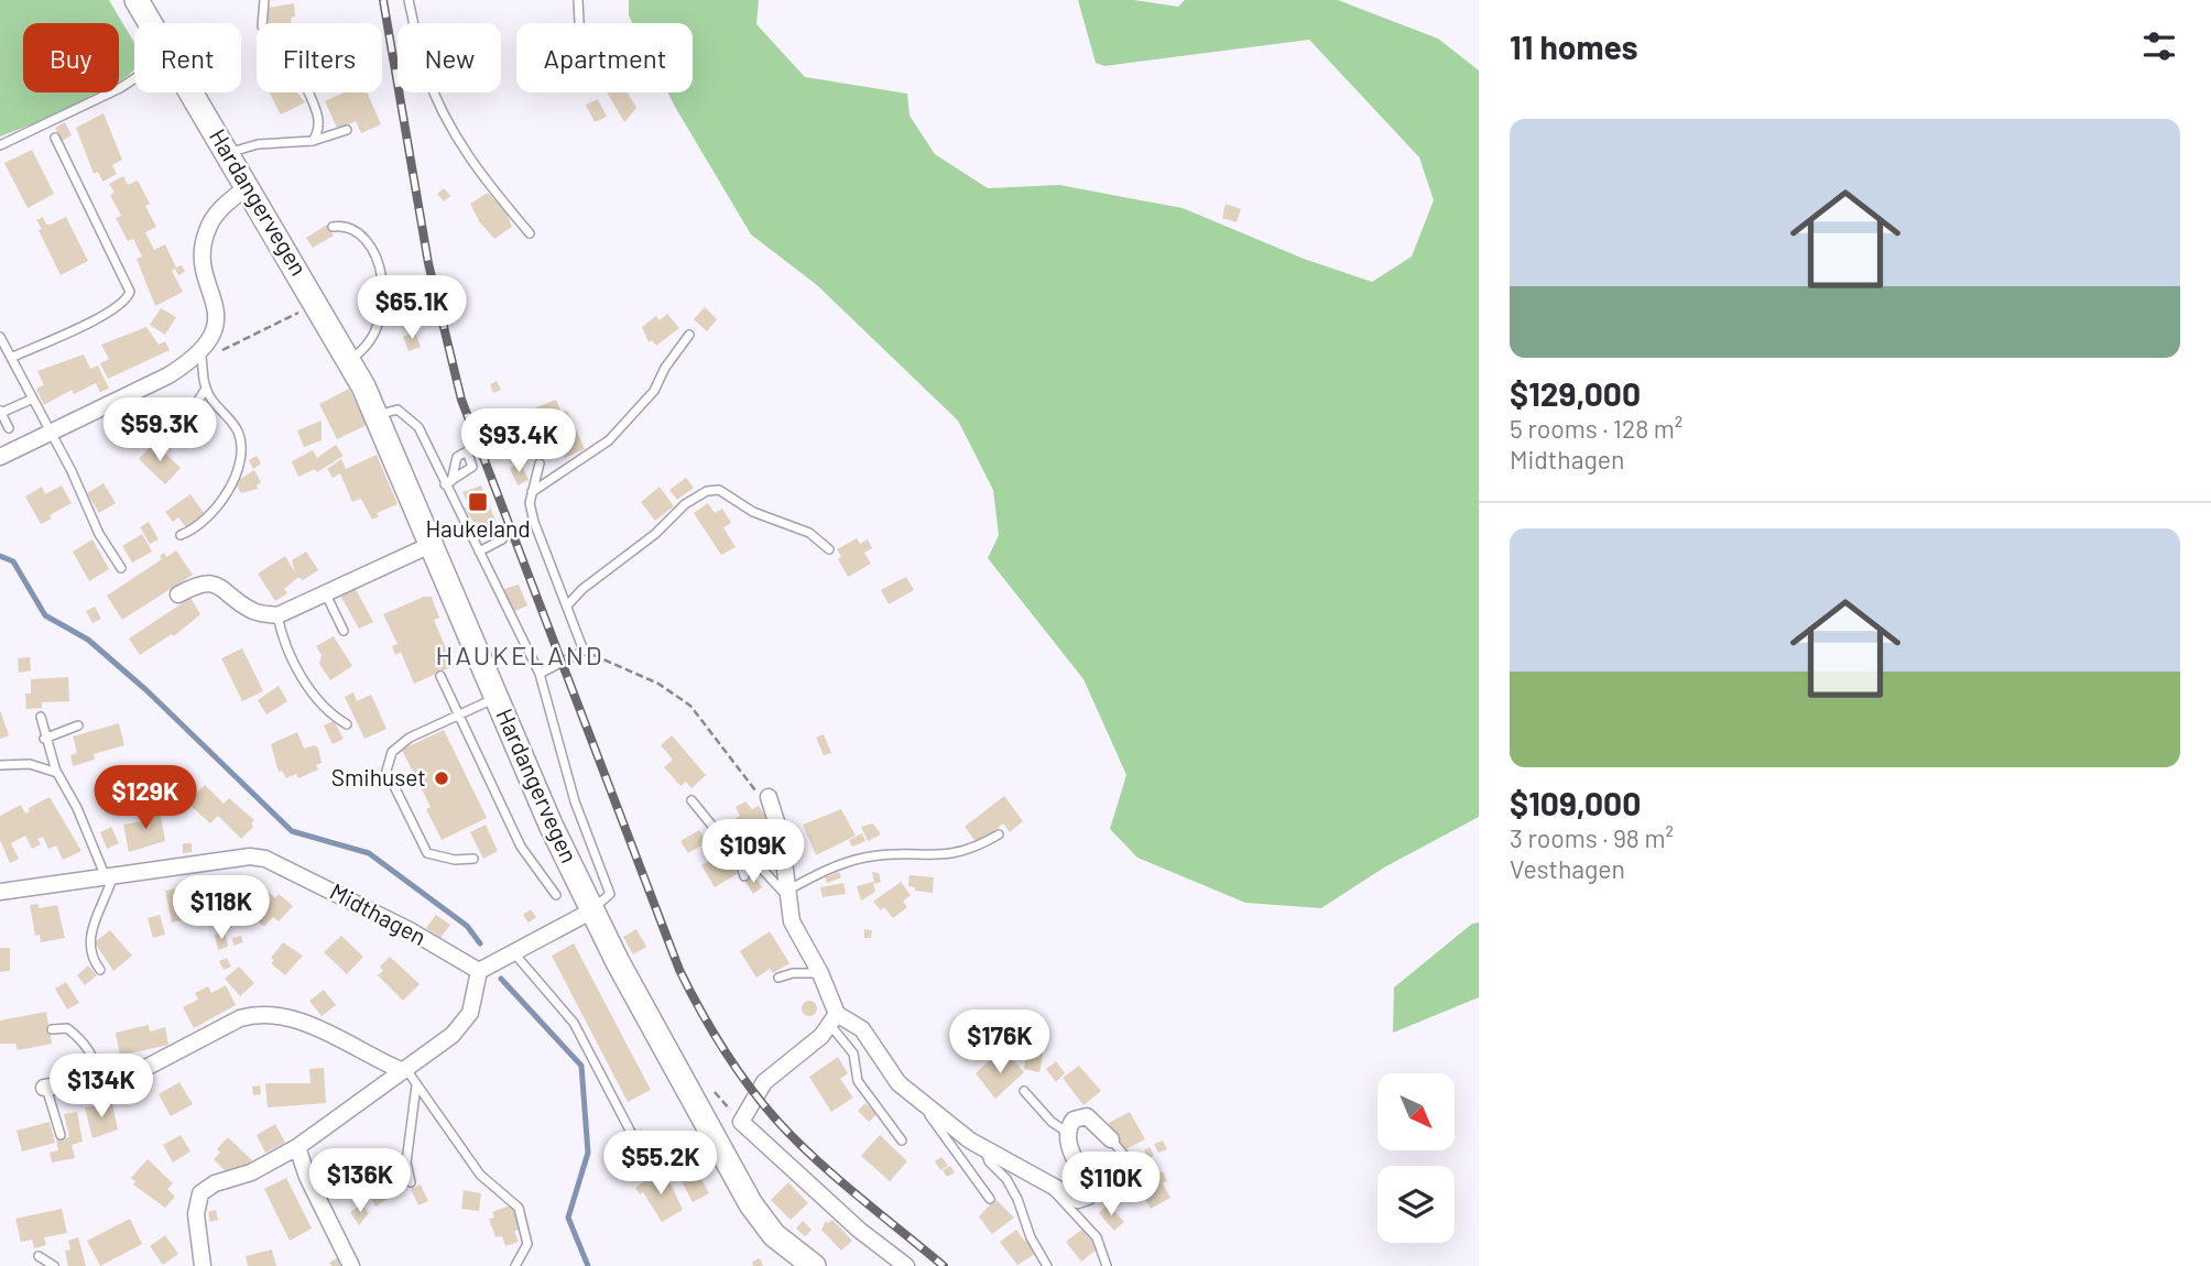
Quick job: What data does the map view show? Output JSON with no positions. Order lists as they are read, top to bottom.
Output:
{
  "streets": {
    "main road": ["Hardangervegen"],
    "street": ["Midthagen"]
  },
  "districts": ["HAUKELAND"],
  "places": {
    "transit": ["Haukeland"],
    "other": ["Smihuset"]
  },
  "north": "bottom right",
  "page": {
    "heading": "11 homes",
    "chip": [
      "Buy",
      "Rent",
      "Filters",
      "New",
      "Apartment"
    ],
    "list": [
      {
        "name": "$129,000",
        "note": "5 rooms · 128 m² · Midthagen"
      },
      {
        "name": "$109,000",
        "note": "3 rooms · 98 m² · Vesthagen"
      }
    ],
    "price": [
      "$65.1K",
      "$59.3K",
      "$93.4K",
      "$129K",
      "$109K",
      "$118K",
      "$176K",
      "$134K",
      "$55.2K",
      "$136K",
      "$110K"
    ]
  }
}
